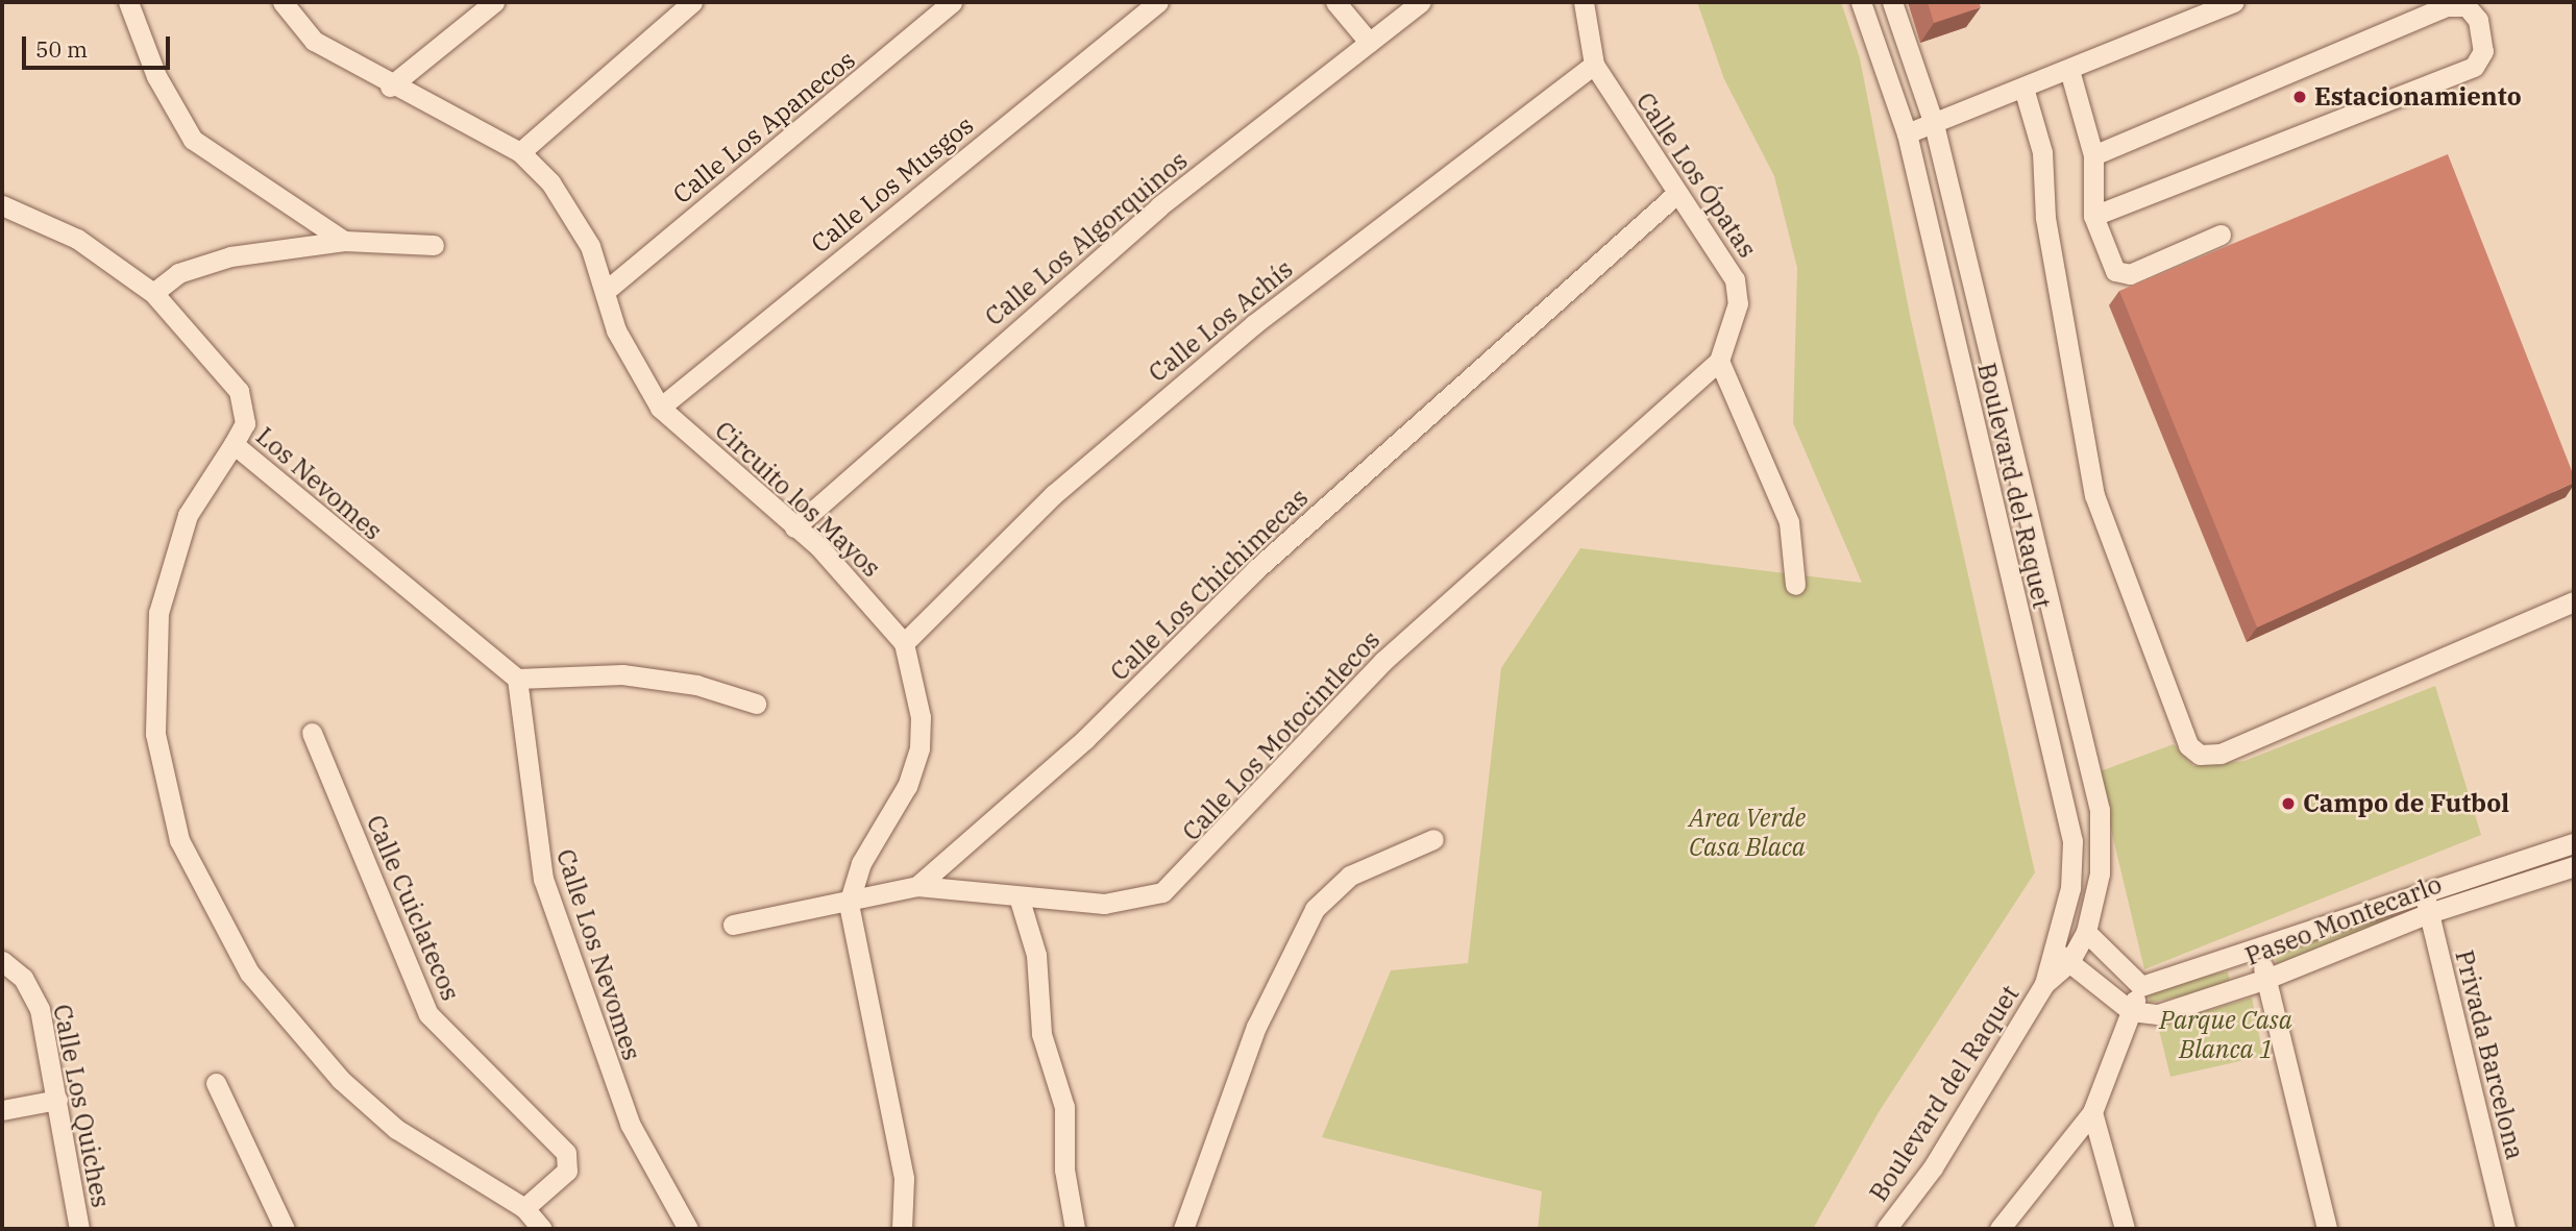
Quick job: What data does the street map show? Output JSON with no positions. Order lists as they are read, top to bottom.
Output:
{
  "streets": {
    "street": [
      "Calle Los Apanecos",
      "Calle Los Ópatas",
      "Calle Los Musgos",
      "Calle Los Algorquinos",
      "Calle Los Achís",
      "Los Nevomes",
      "Boulevard del Raquet",
      "Circuito los Mayos",
      "Calle Los Chichimecas",
      "Calle Los Motocintlecos",
      "Calle Cuiclatecos",
      "Paseo Montecarlo",
      "Calle Los Nevomes",
      "Privada Barcelona",
      "Calle Los Quiches"
    ]
  },
  "crossings": [
    ["Calle Los Apanecos", "Circuito los Mayos"],
    ["Calle Los Ópatas", "Calle Los Achís"],
    ["Calle Los Ópatas", "Calle Los Chichimecas"],
    ["Calle Los Ópatas", "Calle Los Motocintlecos"],
    ["Calle Los Musgos", "Circuito los Mayos"],
    ["Calle Los Algorquinos", "Circuito los Mayos"],
    ["Calle Los Achís", "Circuito los Mayos"],
    ["Los Nevomes", "Calle Los Nevomes"],
    ["Circuito los Mayos", "Calle Los Chichimecas"],
    ["Calle Los Chichimecas", "Calle Los Motocintlecos"],
    ["Paseo Montecarlo", "Privada Barcelona"]
  ],
  "parks": ["Area Verde Casa Blaca", "Parque Casa Blanca 1"],
  "places": ["Estacionamiento", "Campo de Futbol"],
  "scale_bar": "50 m"
}
